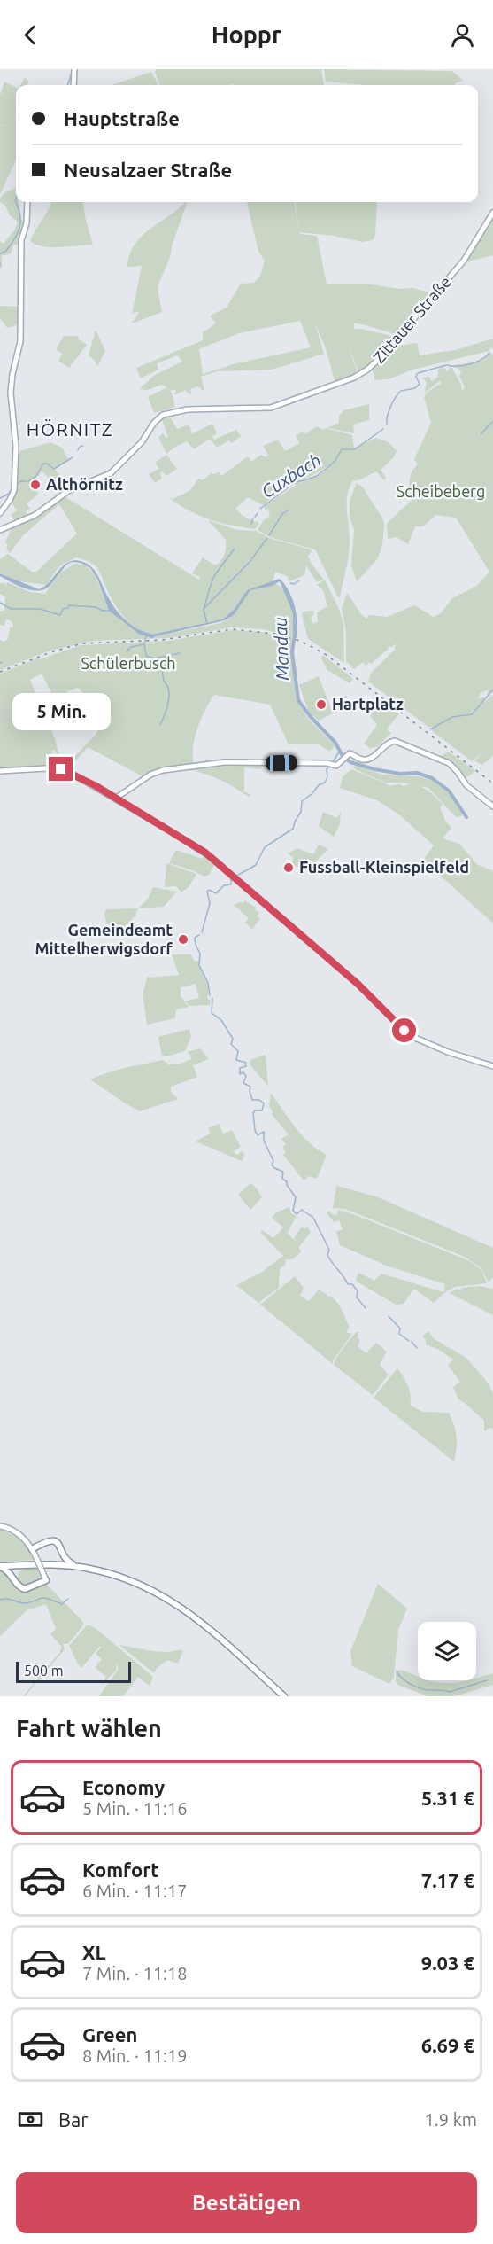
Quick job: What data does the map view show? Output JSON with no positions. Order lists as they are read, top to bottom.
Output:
{
  "streets": {
    "main road": ["Zittauer Straße"]
  },
  "districts": ["HÖRNITZ"],
  "water": ["Cuxbach", "Mandau"],
  "parks": ["Scheibeberg", "Schülerbusch"],
  "places": [
    "Althörnitz",
    "Hartplatz",
    "Fussball-Kleinspielfeld",
    "Gemeindeamt Mittelherwigsdorf"
  ],
  "scale_bar": "500 m",
  "page": {
    "header": "Hoppr",
    "banner": ["Hauptstraße", "Neusalzaer Straße"],
    "bubble": "5 Min.",
    "scale": "500 m",
    "heading": "Fahrt wählen",
    "list": [
      {
        "name": "Economy",
        "note": "5 Min. · 11:16",
        "value": "5.31 €"
      },
      {
        "name": "Komfort",
        "note": "6 Min. · 11:17",
        "value": "7.17 €"
      },
      {
        "name": "XL",
        "note": "7 Min. · 11:18",
        "value": "9.03 €"
      },
      {
        "name": "Green",
        "note": "8 Min. · 11:19",
        "value": "6.69 €"
      }
    ],
    "pay": ["Bar", "1.9 km"],
    "buttons": "Bestätigen"
  }
}
